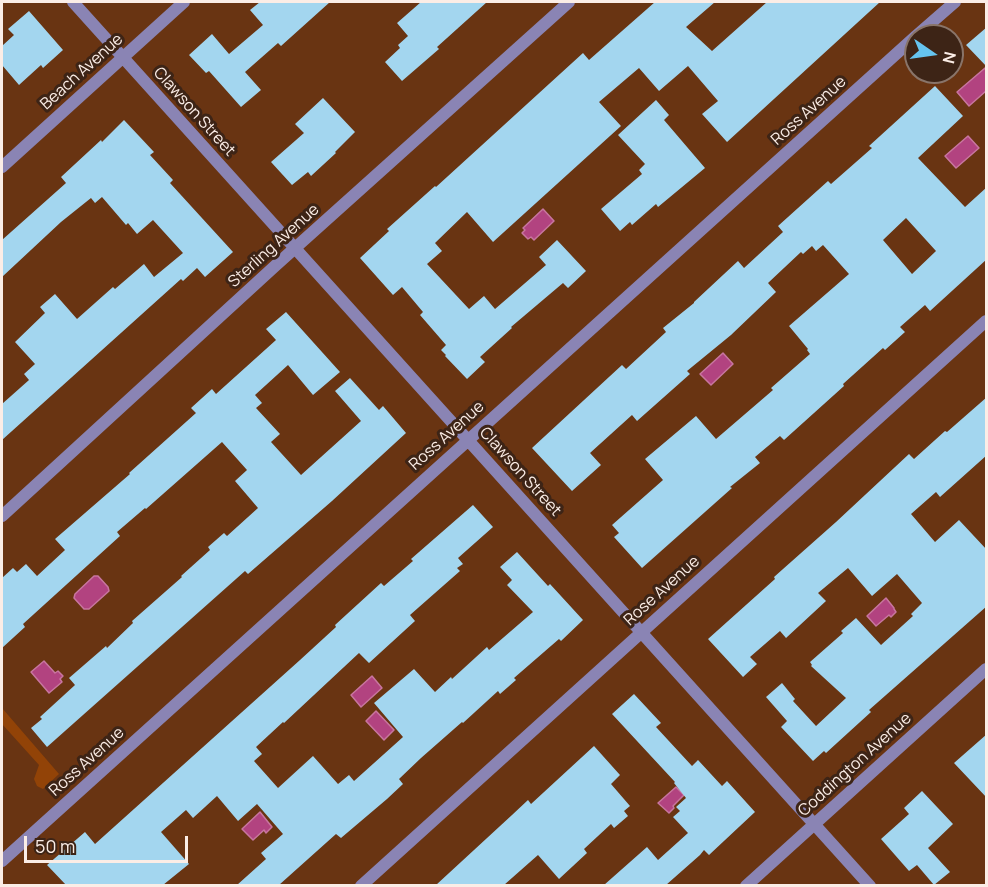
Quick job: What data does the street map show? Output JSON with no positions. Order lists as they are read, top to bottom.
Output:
{
  "streets": {
    "street": [
      "Beach Avenue",
      "Ross Avenue",
      "Clawson Street",
      "Sterling Avenue",
      "Rose Avenue",
      "Coddington Avenue"
    ]
  },
  "crossings": [
    ["Beach Avenue", "Clawson Street"],
    ["Ross Avenue", "Clawson Street"],
    ["Clawson Street", "Sterling Avenue"],
    ["Clawson Street", "Rose Avenue"],
    ["Clawson Street", "Coddington Avenue"]
  ],
  "scale_bar": "50 m",
  "north": "right"
}
